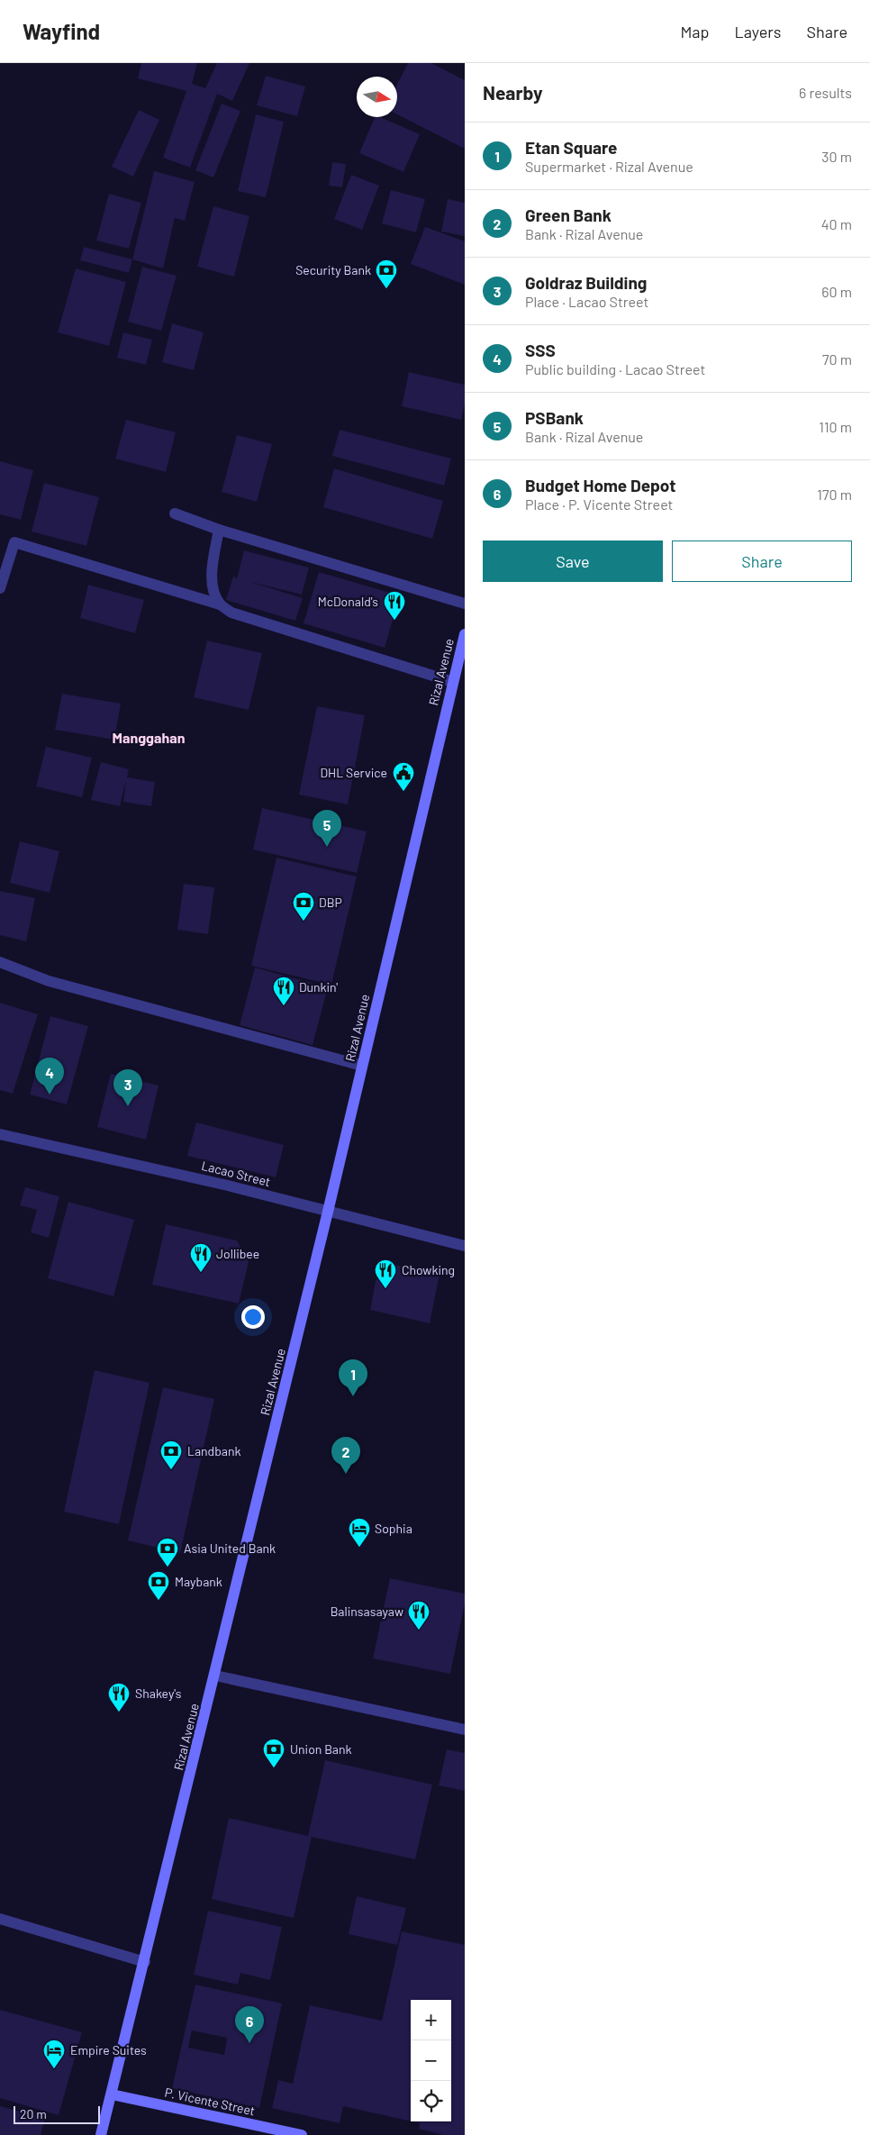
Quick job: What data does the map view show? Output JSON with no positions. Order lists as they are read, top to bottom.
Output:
{
  "streets": {
    "main road": ["Rizal Avenue", "P. Vicente Street"],
    "street": ["Lacao Street"]
  },
  "crossings": [
    ["Rizal Avenue", "Lacao Street"],
    ["Rizal Avenue", "P. Vicente Street"]
  ],
  "districts": ["Manggahan"],
  "places": {
    "bank": [
      "Security Bank",
      "DBP",
      "Landbank",
      "Asia United Bank",
      "Maybank",
      "Union Bank"
    ],
    "restaurant": [
      "McDonald's",
      "Dunkin'",
      "Jollibee",
      "Chowking",
      "Balinsasayaw",
      "Shakey's"
    ],
    "public building": ["DHL Service"],
    "hotel": ["Sophia", "Empire Suites"]
  },
  "scale_bar": "20 m",
  "north": "right",
  "page": {
    "header": "Wayfind",
    "nav": ["Map", "Layers", "Share"],
    "heading": ["Nearby", "6 results"],
    "list": [
      {
        "mark": "1",
        "name": "Etan Square",
        "note": "Supermarket · Rizal Avenue",
        "value": "30 m"
      },
      {
        "mark": "2",
        "name": "Green Bank",
        "note": "Bank · Rizal Avenue",
        "value": "40 m"
      },
      {
        "mark": "3",
        "name": "Goldraz Building",
        "note": "Place · Lacao Street",
        "value": "60 m"
      },
      {
        "mark": "4",
        "name": "SSS",
        "note": "Public building · Lacao Street",
        "value": "70 m"
      },
      {
        "mark": "5",
        "name": "PSBank",
        "note": "Bank · Rizal Avenue",
        "value": "110 m"
      },
      {
        "mark": "6",
        "name": "Budget Home Depot",
        "note": "Place · P. Vicente Street",
        "value": "170 m"
      }
    ],
    "buttons": ["Save", "Share"],
    "pins": [
      "5",
      "4",
      "3",
      "1",
      "2",
      "6"
    ],
    "map_buttons": ["+", "−"],
    "scale": "20 m"
  }
}
